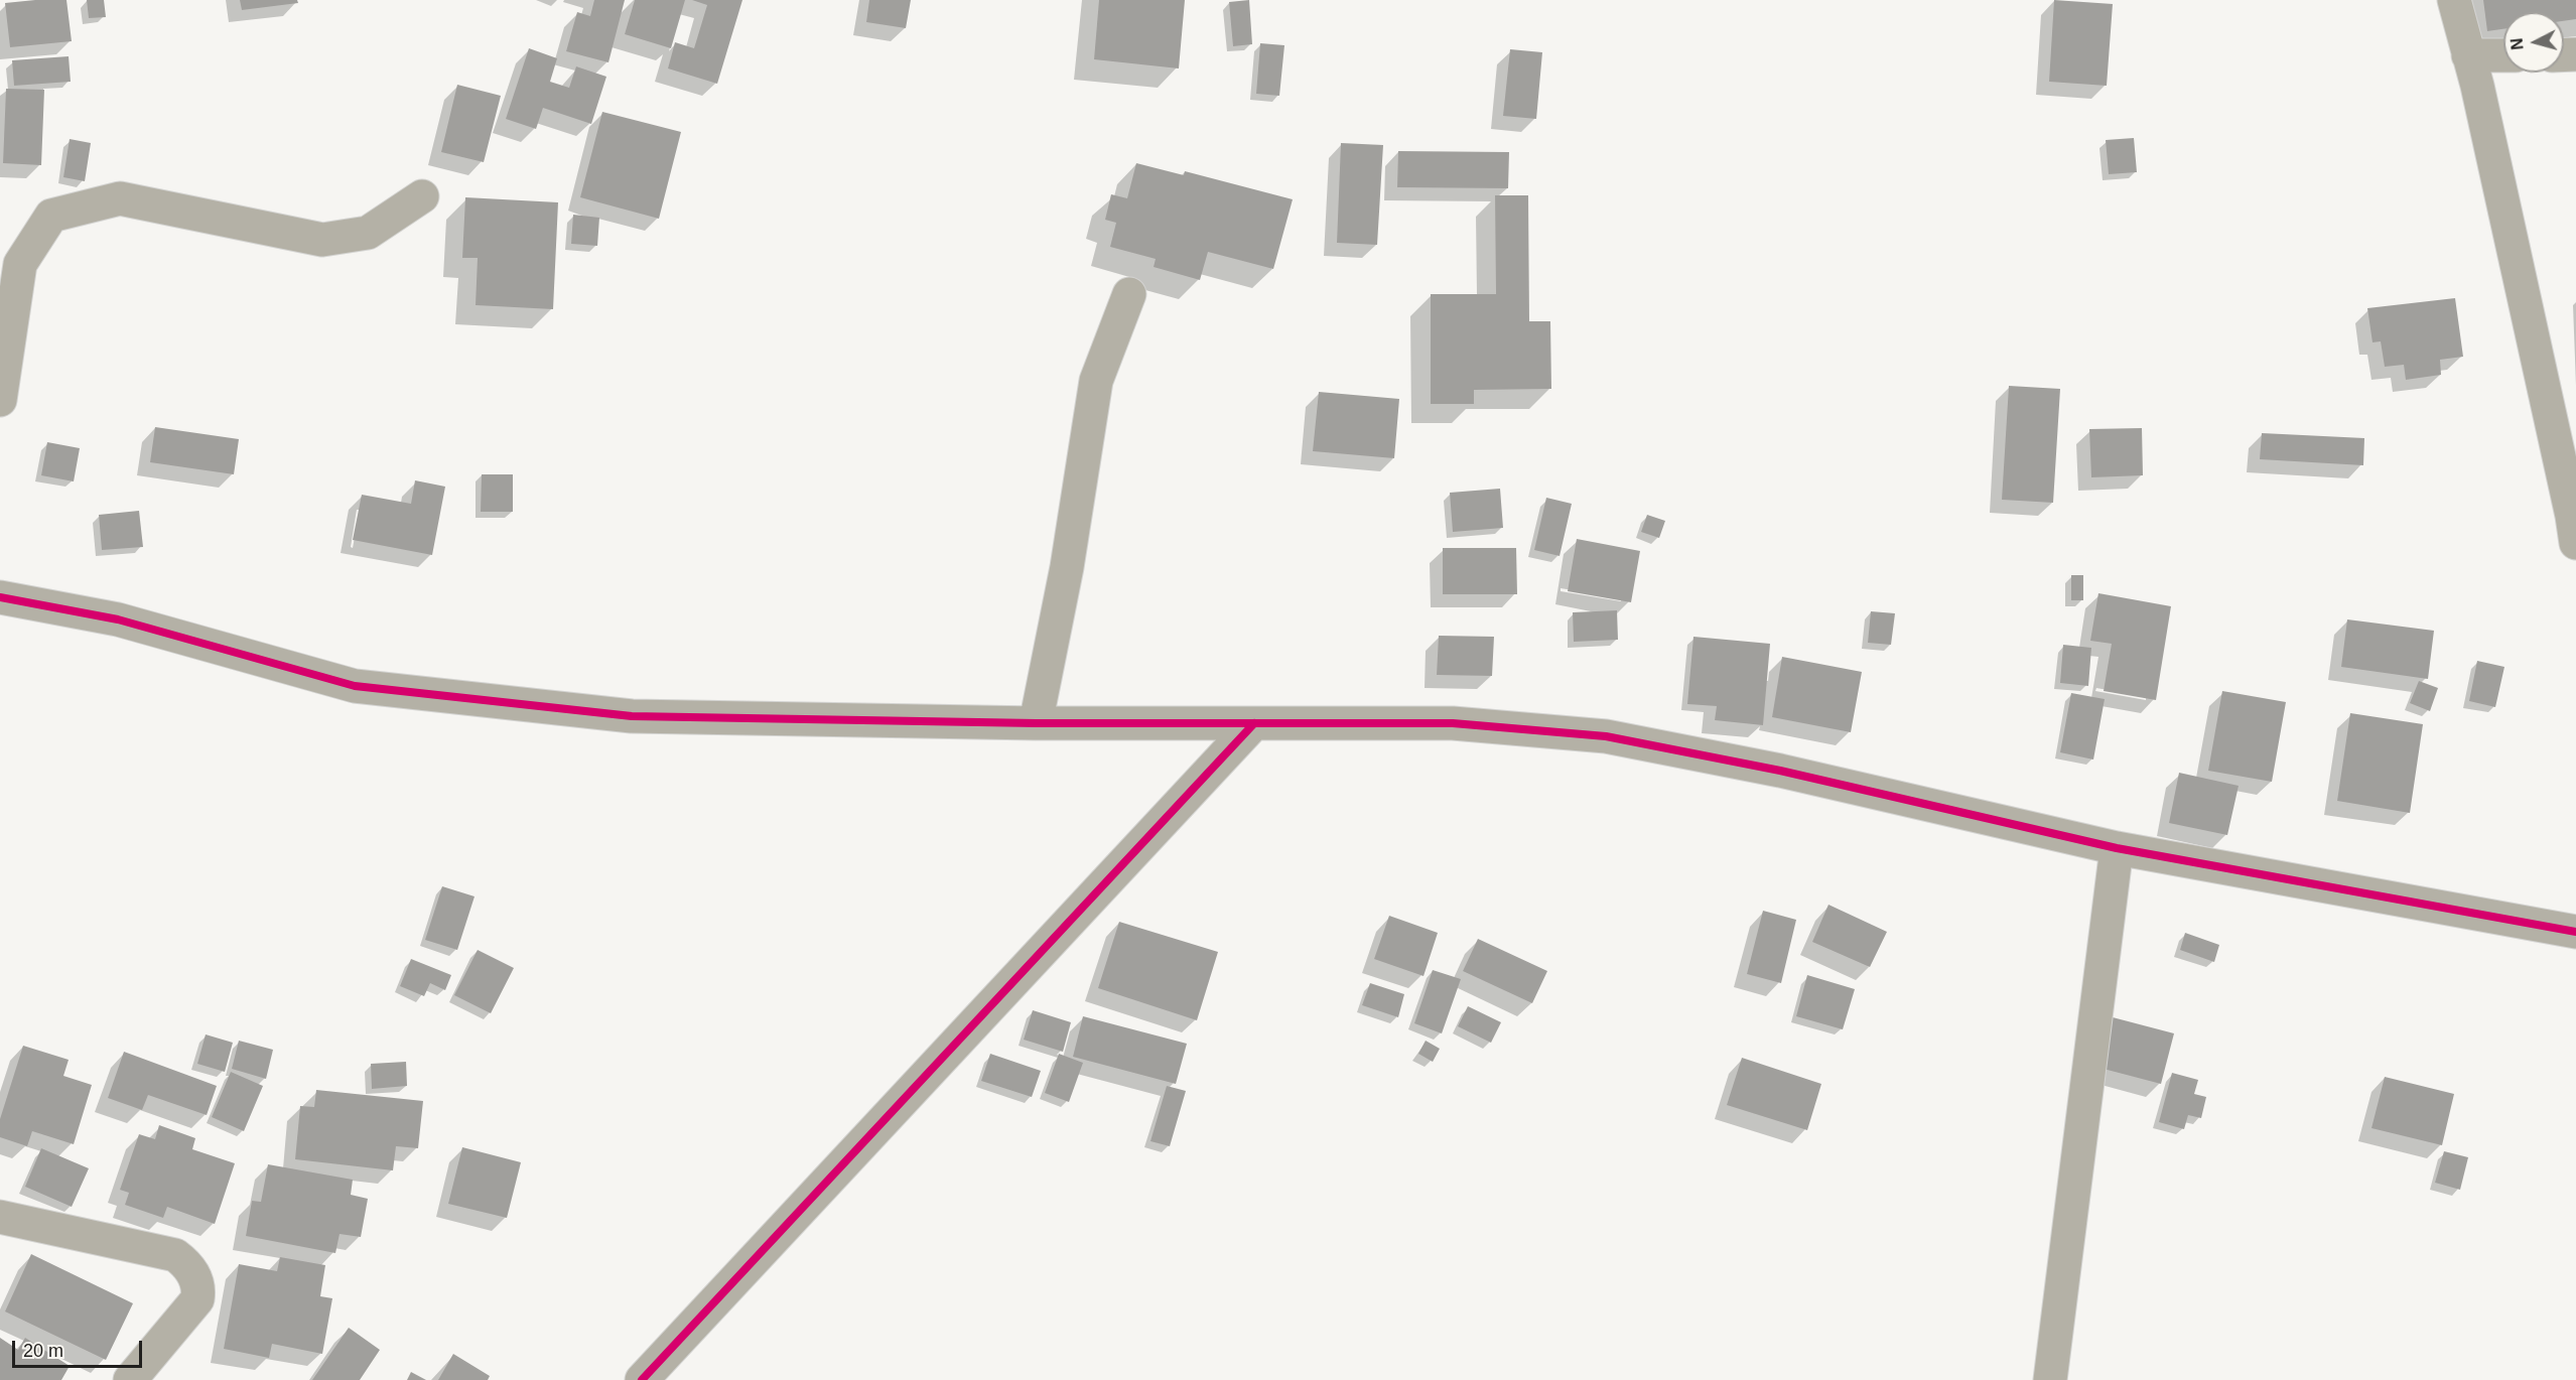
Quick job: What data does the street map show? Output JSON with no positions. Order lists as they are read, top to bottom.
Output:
{
  "scale_bar": "20 m",
  "north": "left"
}
